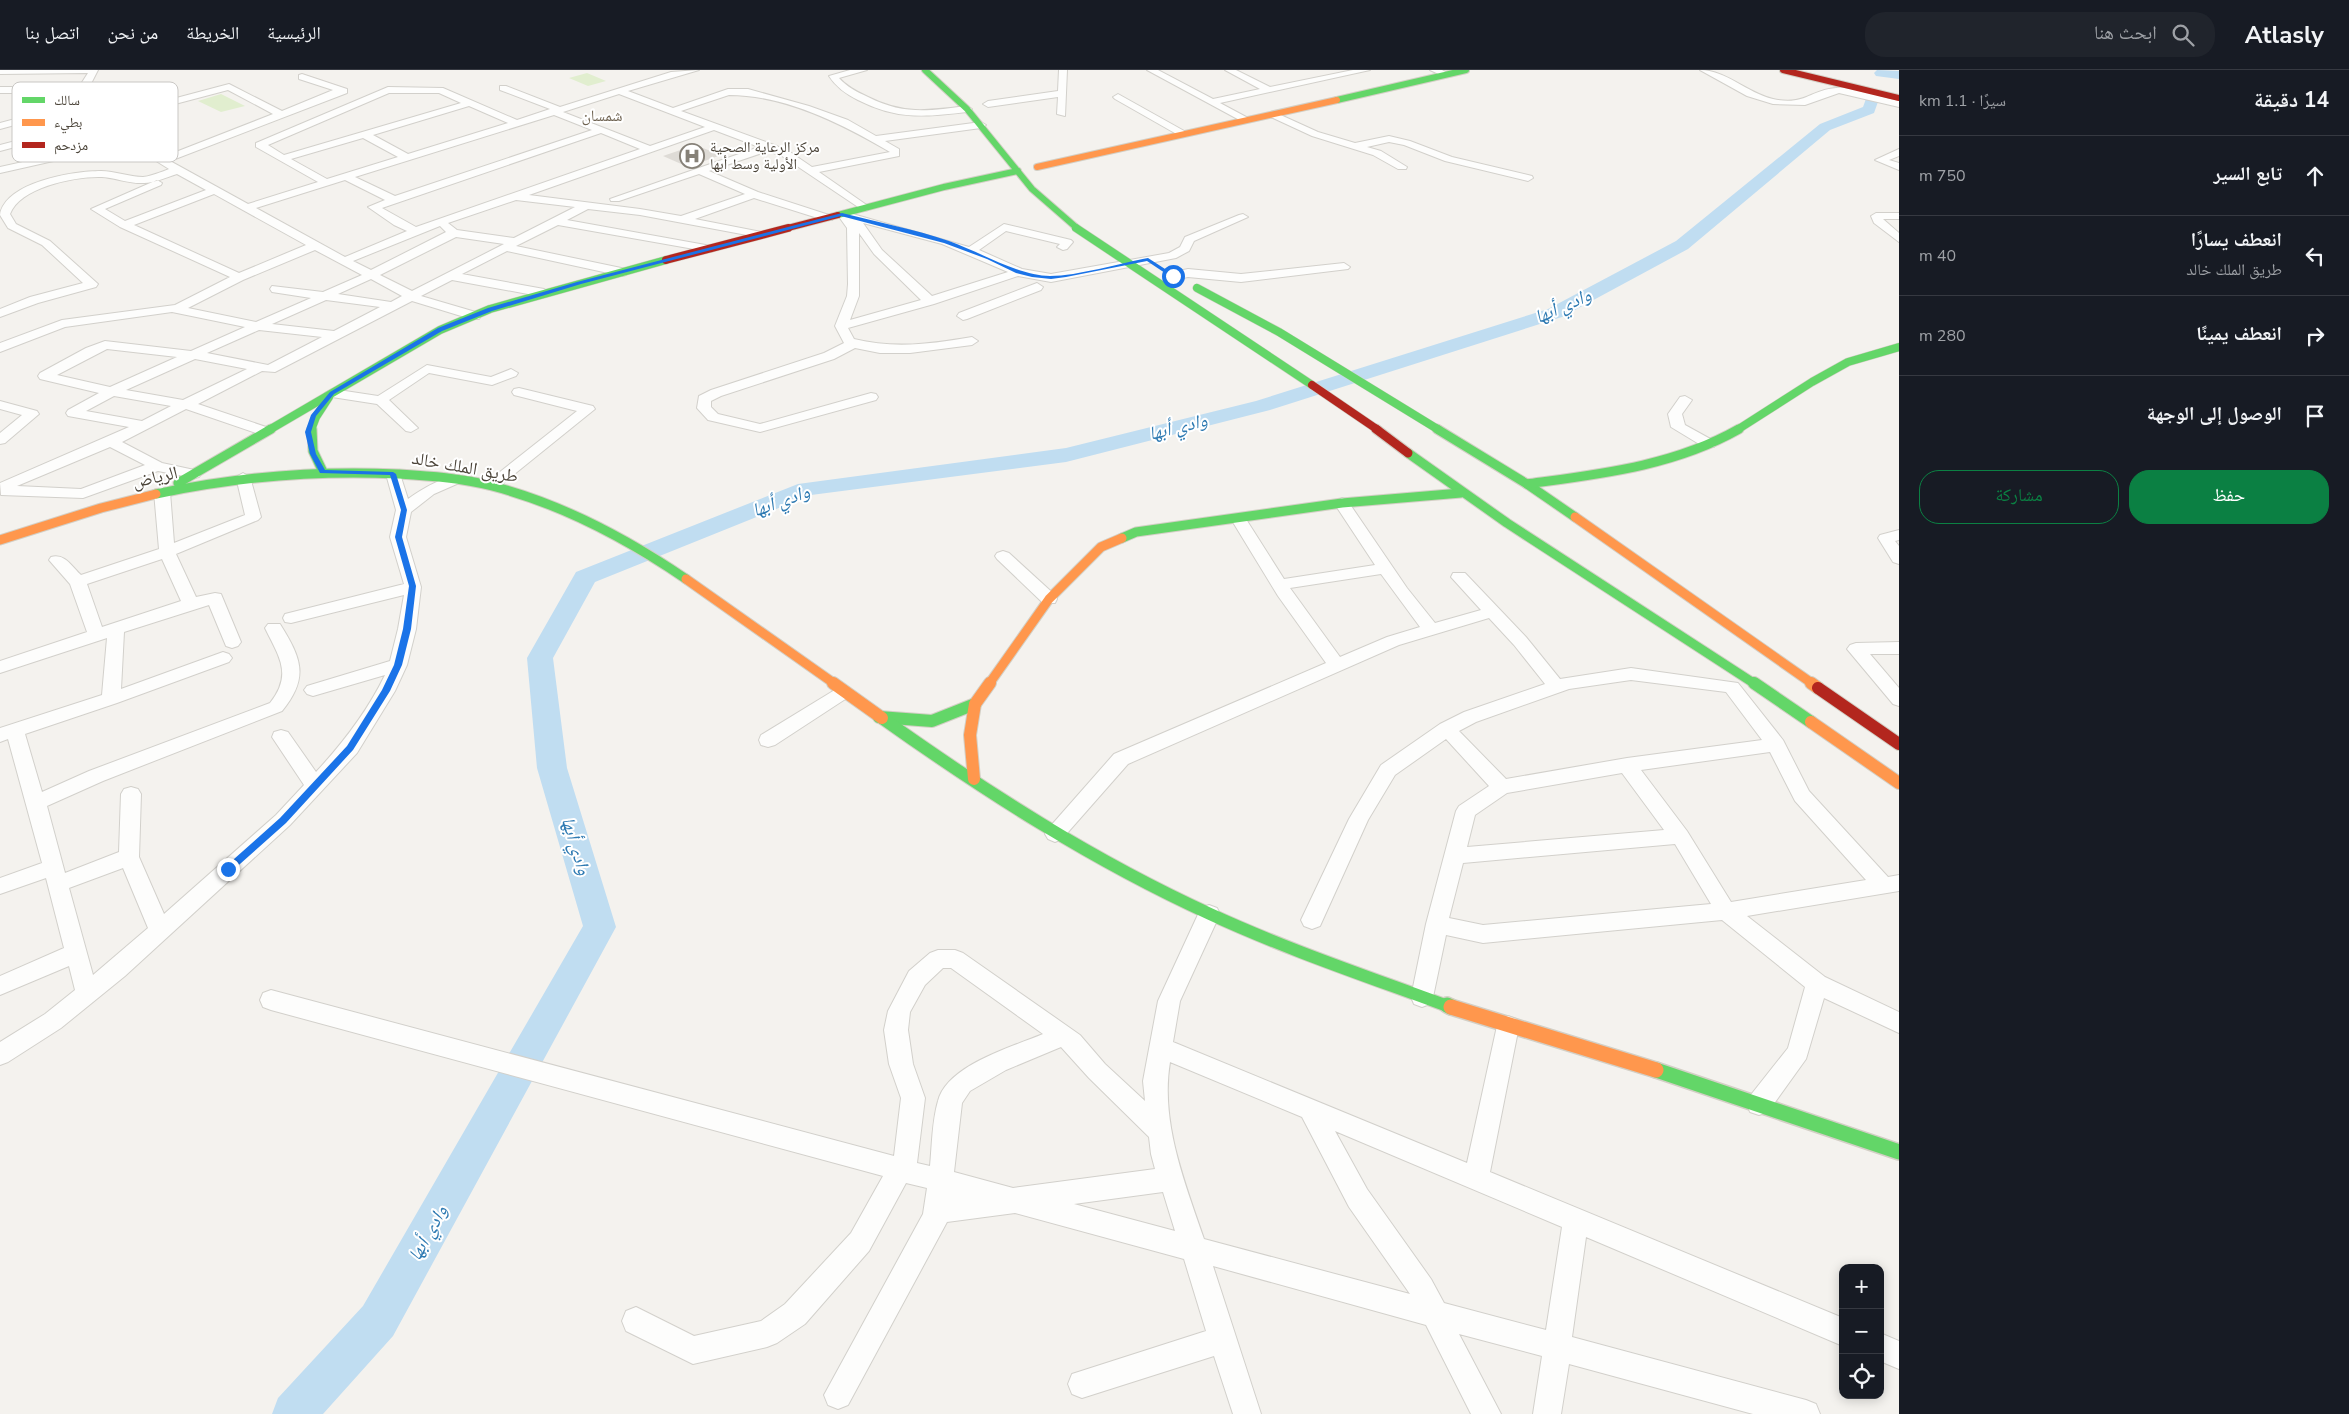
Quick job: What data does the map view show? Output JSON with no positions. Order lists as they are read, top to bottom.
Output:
{
  "streets": {
    "main road": ["طريق الملك خالد", "الرياض"]
  },
  "crossings": [
    ["طريق الملك خالد", "الرياض"]
  ],
  "districts": ["شمسان"],
  "water": ["وادي أبها"],
  "places": {
    "hospital": ["مركز الرعاية الصحية الأولية وسط أبها"]
  },
  "legend": ["سالك", "بطيء", "مزدحم"],
  "page": {
    "header": "Atlasly",
    "search": "ابحث هنا",
    "nav": [
      "الرئيسية",
      "الخريطة",
      "من نحن",
      "اتصل بنا"
    ],
    "heading": ["14 دقيقة", "سيرًا · 1.1 km"],
    "list": [
      ["تابع السير", "750 m"],
      ["انعطف يسارًا", "طريق الملك خالد", "40 m"],
      ["انعطف يمينًا", "280 m"],
      "الوصول إلى الوجهة"
    ],
    "buttons": ["حفظ", "مشاركة"],
    "map_buttons": ["+", "−"]
  }
}
